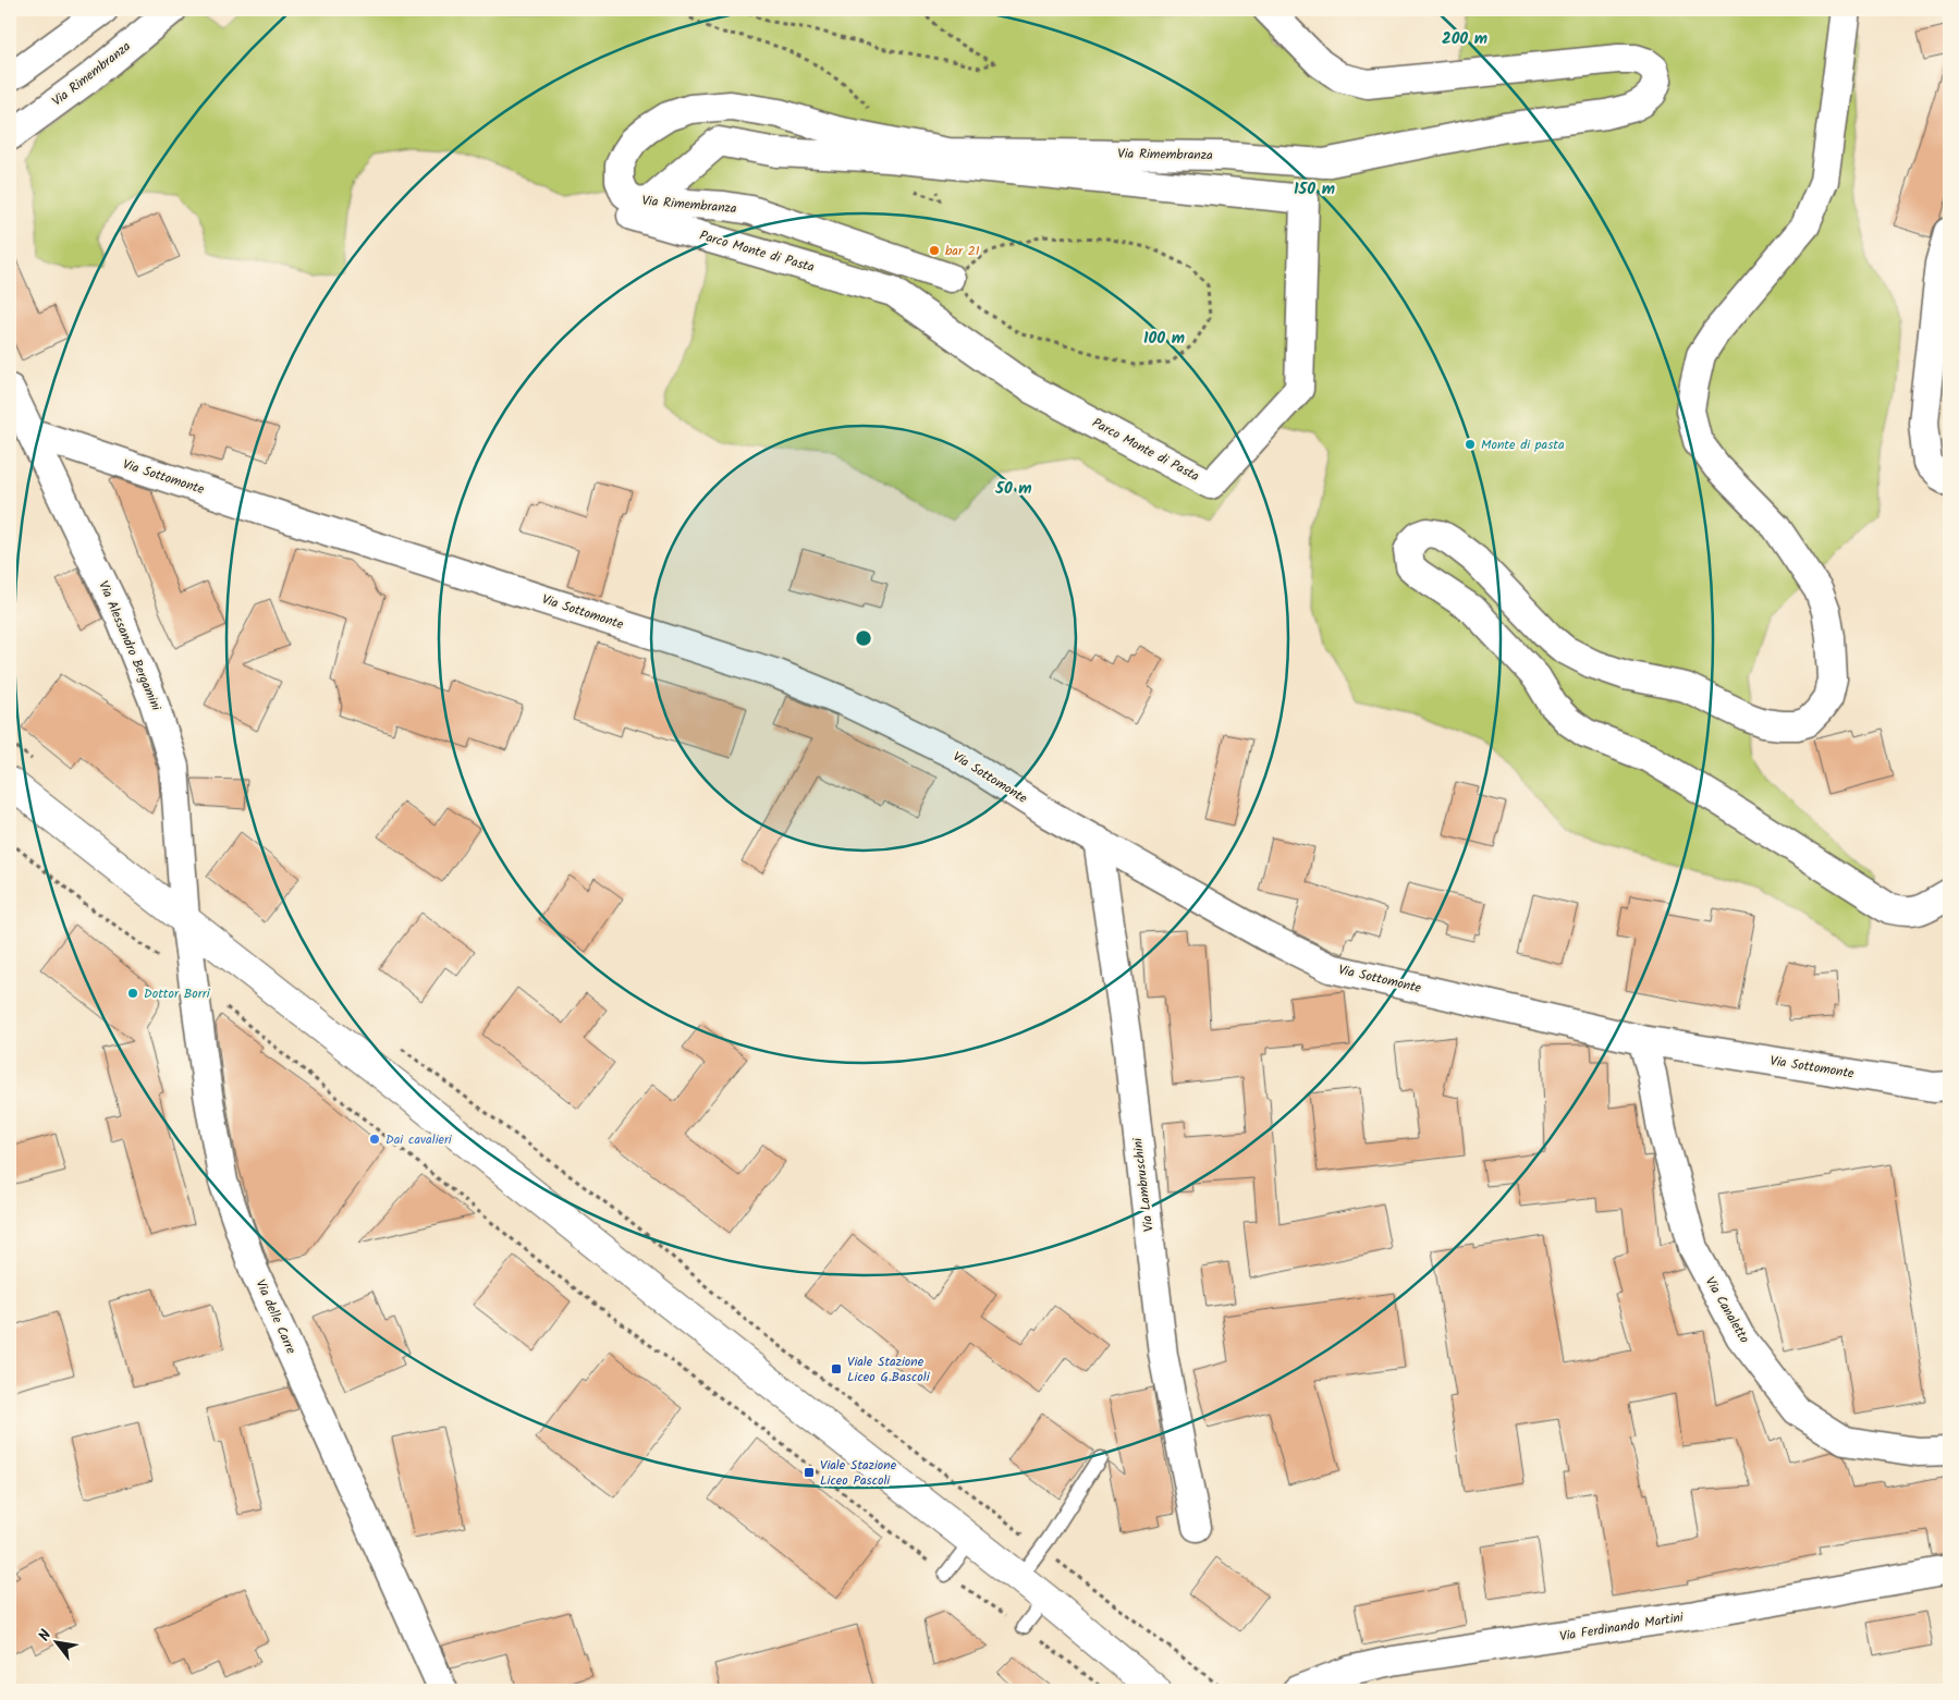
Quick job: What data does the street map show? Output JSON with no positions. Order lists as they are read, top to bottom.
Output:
{
  "streets": {
    "street": [
      "Via Rimembranza",
      "Parco Monte di Pasta",
      "Via Sottomonte",
      "Via Alessandro Bergamini",
      "Via Lambruschini",
      "Via Canaletto",
      "Via delle Carre",
      "Via Ferdinando Martini"
    ]
  },
  "crossings": [
    ["Via Rimembranza", "Parco Monte di Pasta"],
    ["Via Sottomonte", "Via Alessandro Bergamini"],
    ["Via Sottomonte", "Via Lambruschini"],
    ["Via Sottomonte", "Via Canaletto"],
    ["Via Alessandro Bergamini", "Via delle Carre"]
  ],
  "places": {
    "other": [
      "bar 21",
      "Monte di pasta",
      "Dottor Borri",
      "Dai cavalieri"
    ],
    "transit": ["Viale Stazione Liceo G.Bascoli", "Viale Stazione Liceo Pascoli"]
  },
  "north": "top left",
  "rings": [
    "200 m",
    "150 m",
    "100 m",
    "50 m"
  ]
}
